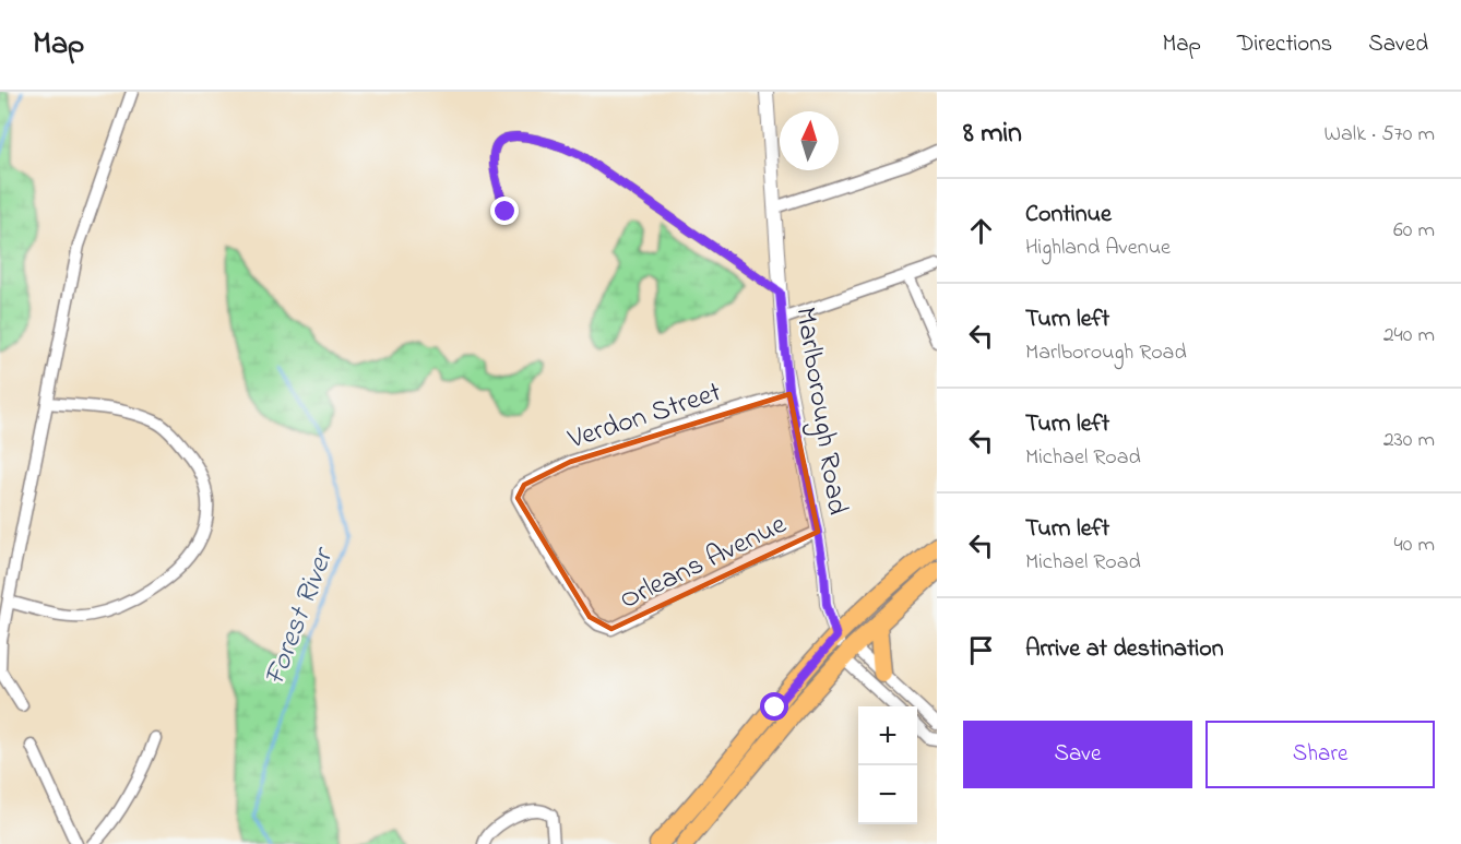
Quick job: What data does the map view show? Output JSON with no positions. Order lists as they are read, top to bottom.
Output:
{
  "streets": {
    "street": ["Marlborough Road", "Verdon Street", "Orleans Avenue"]
  },
  "crossings": [
    ["Marlborough Road", "Verdon Street"],
    ["Marlborough Road", "Orleans Avenue"],
    ["Verdon Street", "Orleans Avenue"]
  ],
  "water": ["Forest River"],
  "north": "top",
  "page": {
    "header": "Map",
    "nav": ["Map", "Directions", "Saved"],
    "heading": ["8 min", "Walk · 570 m"],
    "list": [
      ["Continue", "Highland Avenue", "60 m"],
      ["Turn left", "Marlborough Road", "240 m"],
      ["Turn left", "Michael Road", "230 m"],
      ["Turn left", "Michael Road", "40 m"],
      "Arrive at destination"
    ],
    "buttons": ["Save", "Share"],
    "map_buttons": ["+", "−"]
  }
}
